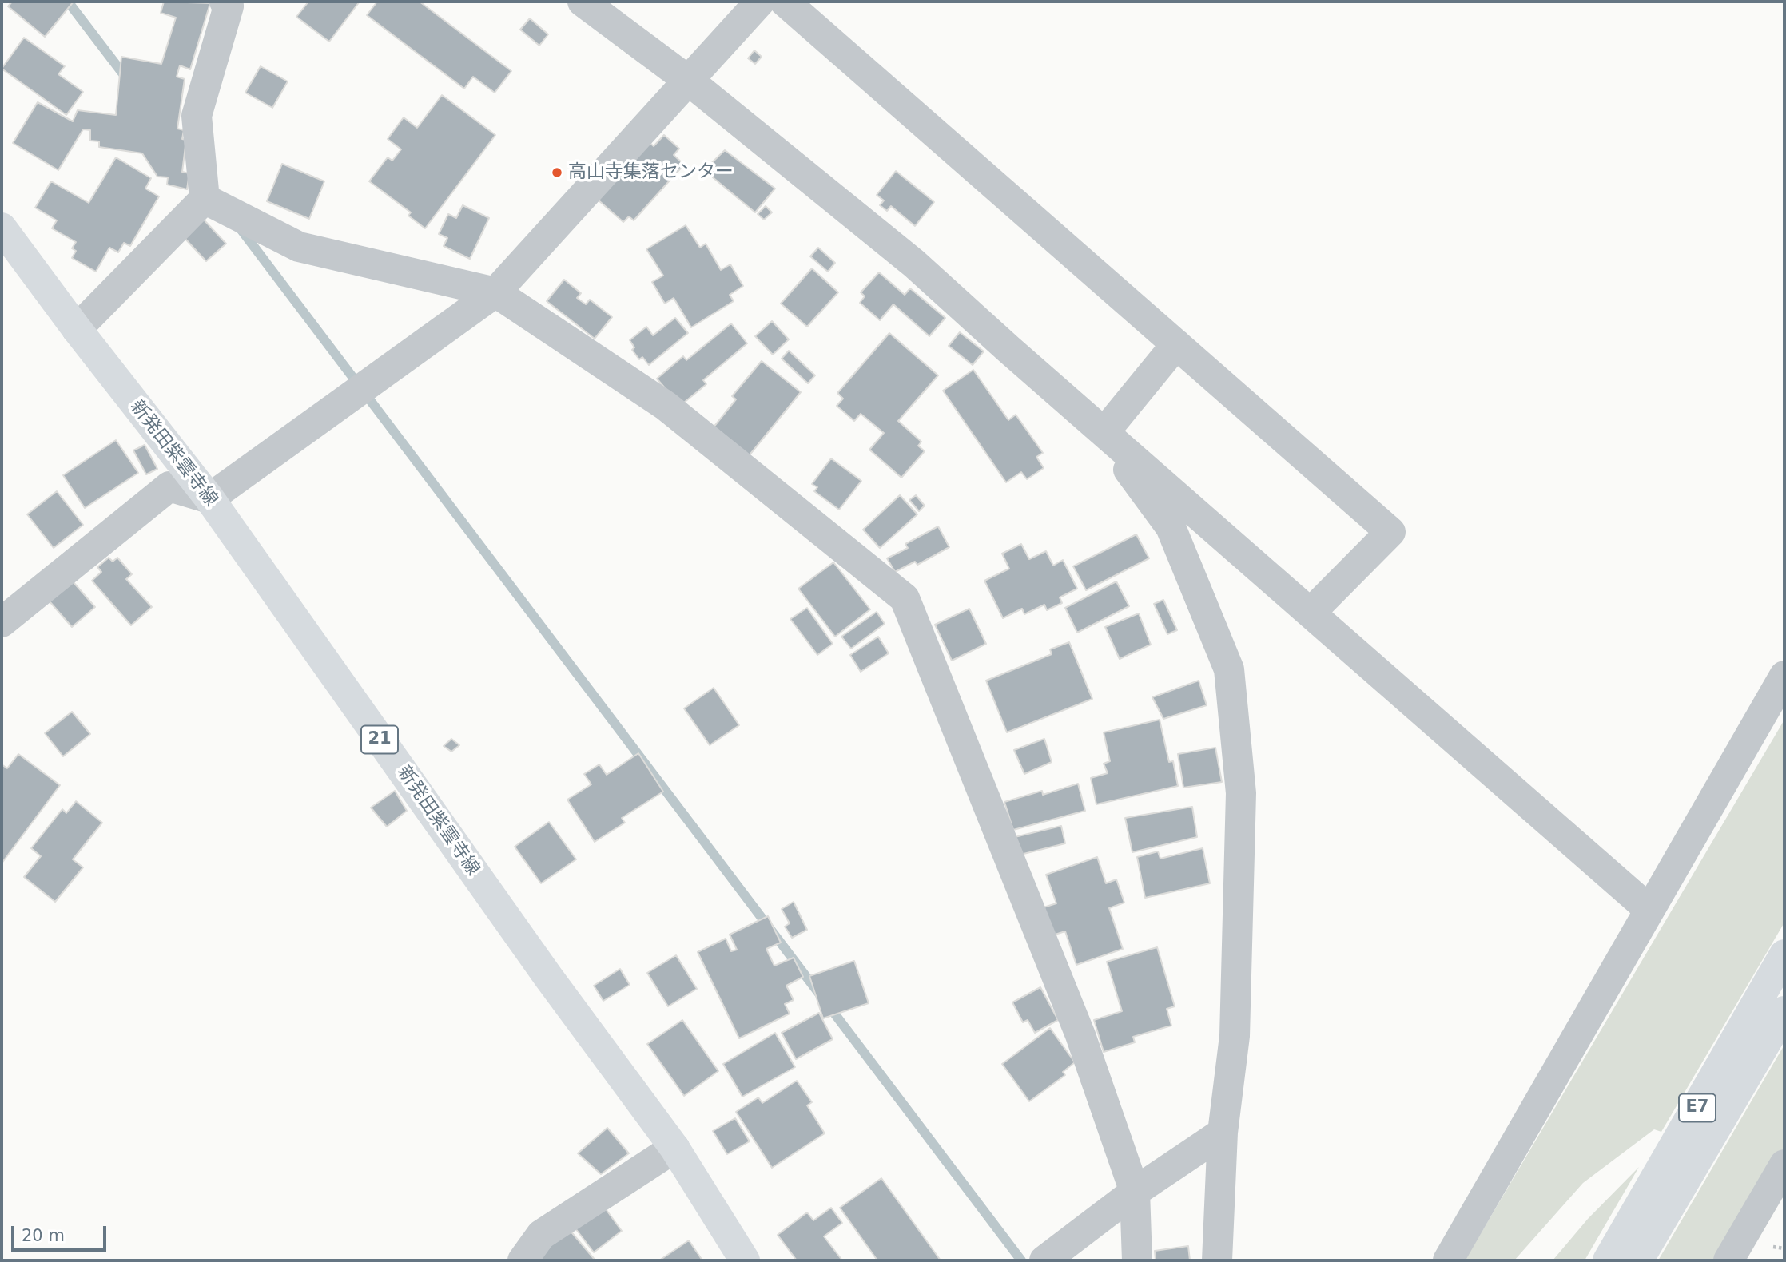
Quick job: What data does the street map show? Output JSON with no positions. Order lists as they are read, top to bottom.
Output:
{
  "streets": {
    "main road": ["新発田紫雲寺線", "21", "E7"]
  },
  "places": ["高山寺集落センター"],
  "scale_bar": "20 m"
}
